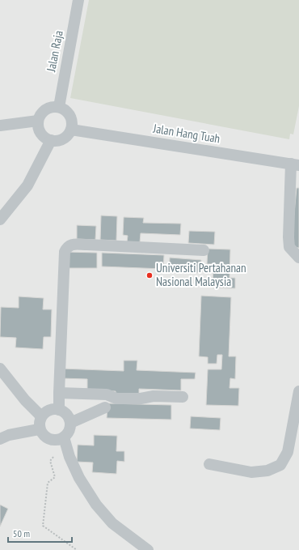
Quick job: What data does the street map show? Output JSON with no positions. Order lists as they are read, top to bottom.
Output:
{
  "streets": {
    "street": ["Jalan Raja", "Jalan Hang Tuah"]
  },
  "crossings": [
    ["Jalan Raja", "Jalan Hang Tuah"]
  ],
  "places": ["Universiti Pertahanan Nasional Malaysia"],
  "scale_bar": "50 m"
}
